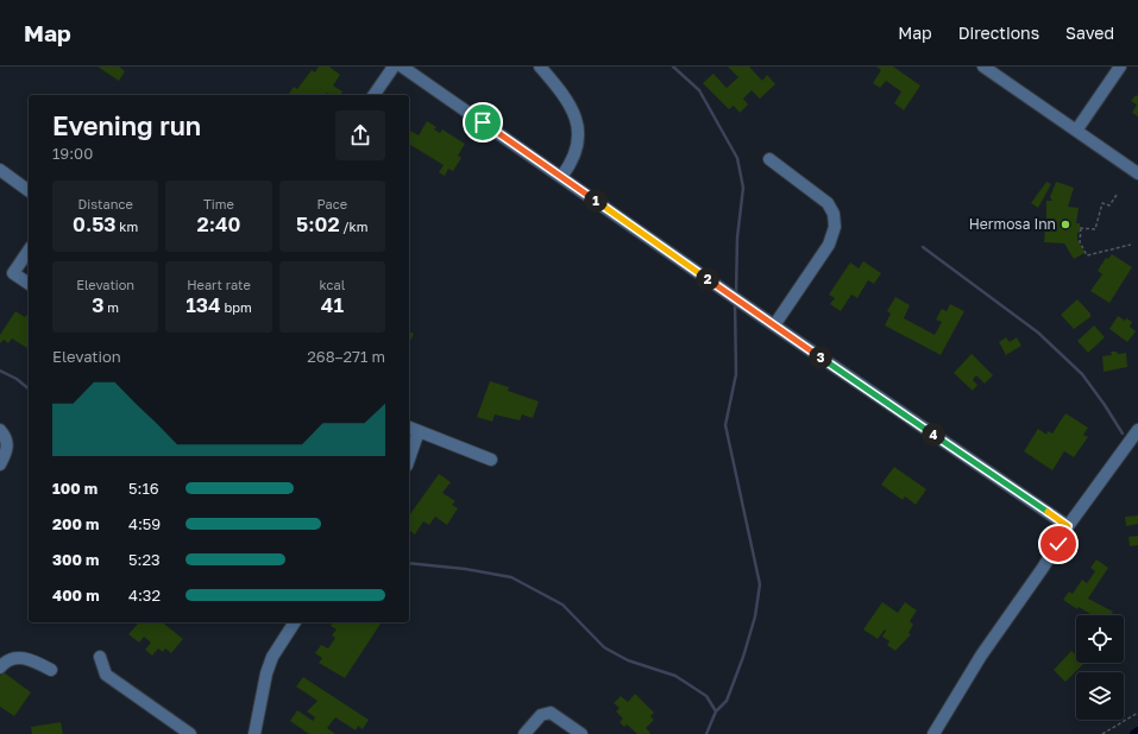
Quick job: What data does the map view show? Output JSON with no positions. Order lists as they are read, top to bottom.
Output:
{
  "places": ["Hermosa Inn"],
  "page": {
    "header": "Map",
    "nav": ["Map", "Directions", "Saved"],
    "heading": ["Evening run", "19:00"],
    "stats": [
      ["Distance", "0.53 km"],
      ["Time", "2:40"],
      ["Pace", "5:02 /km"],
      ["Elevation", "3 m"],
      ["Heart rate", "134 bpm"],
      ["kcal", "41"]
    ],
    "pins": [
      "1",
      "2",
      "3",
      "4"
    ],
    "chart": ["Elevation", "268–271 m"],
    "list": [
      {
        "name": "100 m",
        "note": "5:16"
      },
      {
        "name": "200 m",
        "note": "4:59"
      },
      {
        "name": "300 m",
        "note": "5:23"
      },
      {
        "name": "400 m",
        "note": "4:32"
      }
    ]
  }
}
